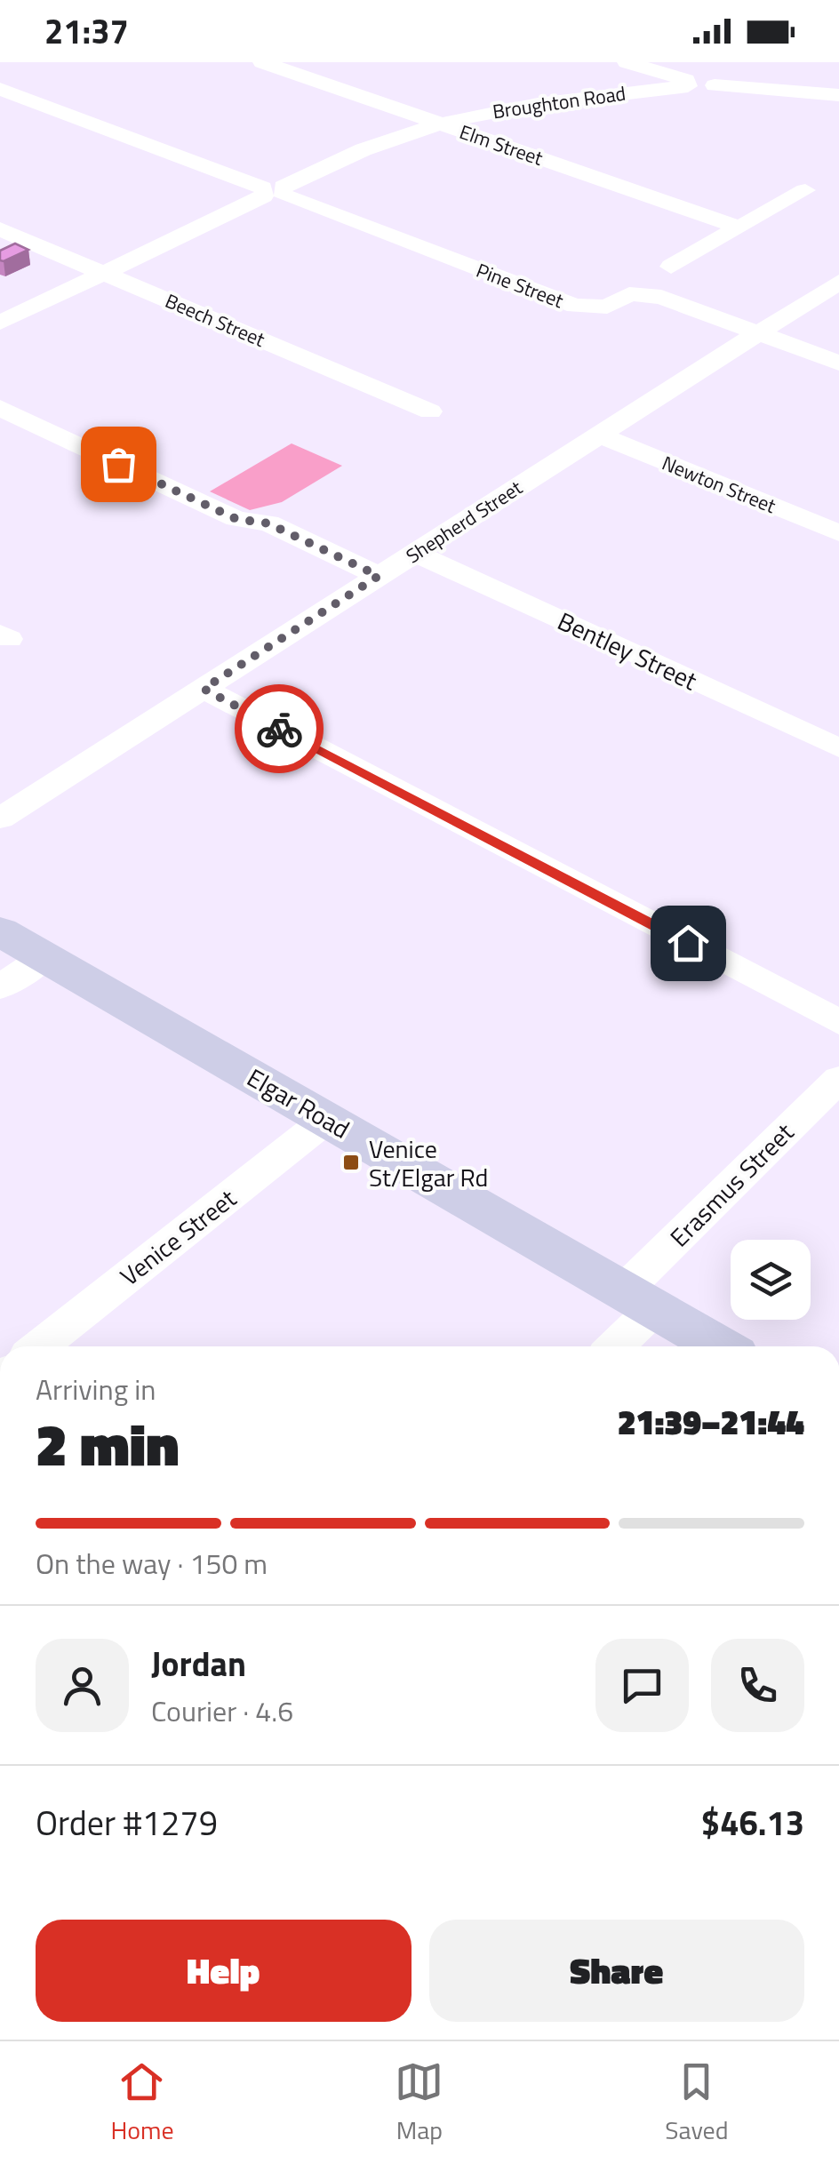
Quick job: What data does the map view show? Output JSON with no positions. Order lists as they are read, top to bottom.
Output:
{
  "streets": {
    "main road": ["Elgar Road"],
    "street": [
      "Broughton Road",
      "Elm Street",
      "Pine Street",
      "Beech Street",
      "Newton Street",
      "Shepherd Street",
      "Bentley Street",
      "Erasmus Street",
      "Venice Street"
    ]
  },
  "crossings": [
    ["Broughton Road", "Elm Street"],
    ["Broughton Road", "Pine Street"],
    ["Broughton Road", "Beech Street"],
    ["Pine Street", "Shepherd Street"],
    ["Newton Street", "Shepherd Street"],
    ["Shepherd Street", "Bentley Street"],
    ["Elgar Road", "Erasmus Street"],
    ["Elgar Road", "Venice Street"]
  ],
  "places": {
    "transit": ["Venice St/Elgar Rd"]
  },
  "page": {
    "status": "21:37",
    "heading": ["2 min", "Arriving in", "21:39–21:44"],
    "panel": [
      "Jordan",
      "Courier · 4.6",
      "Order #1279",
      "$46.13"
    ],
    "bar": "On the way · 150 m",
    "buttons": ["Help", "Share"],
    "tabs": ["Home", "Map", "Saved"]
  }
}
